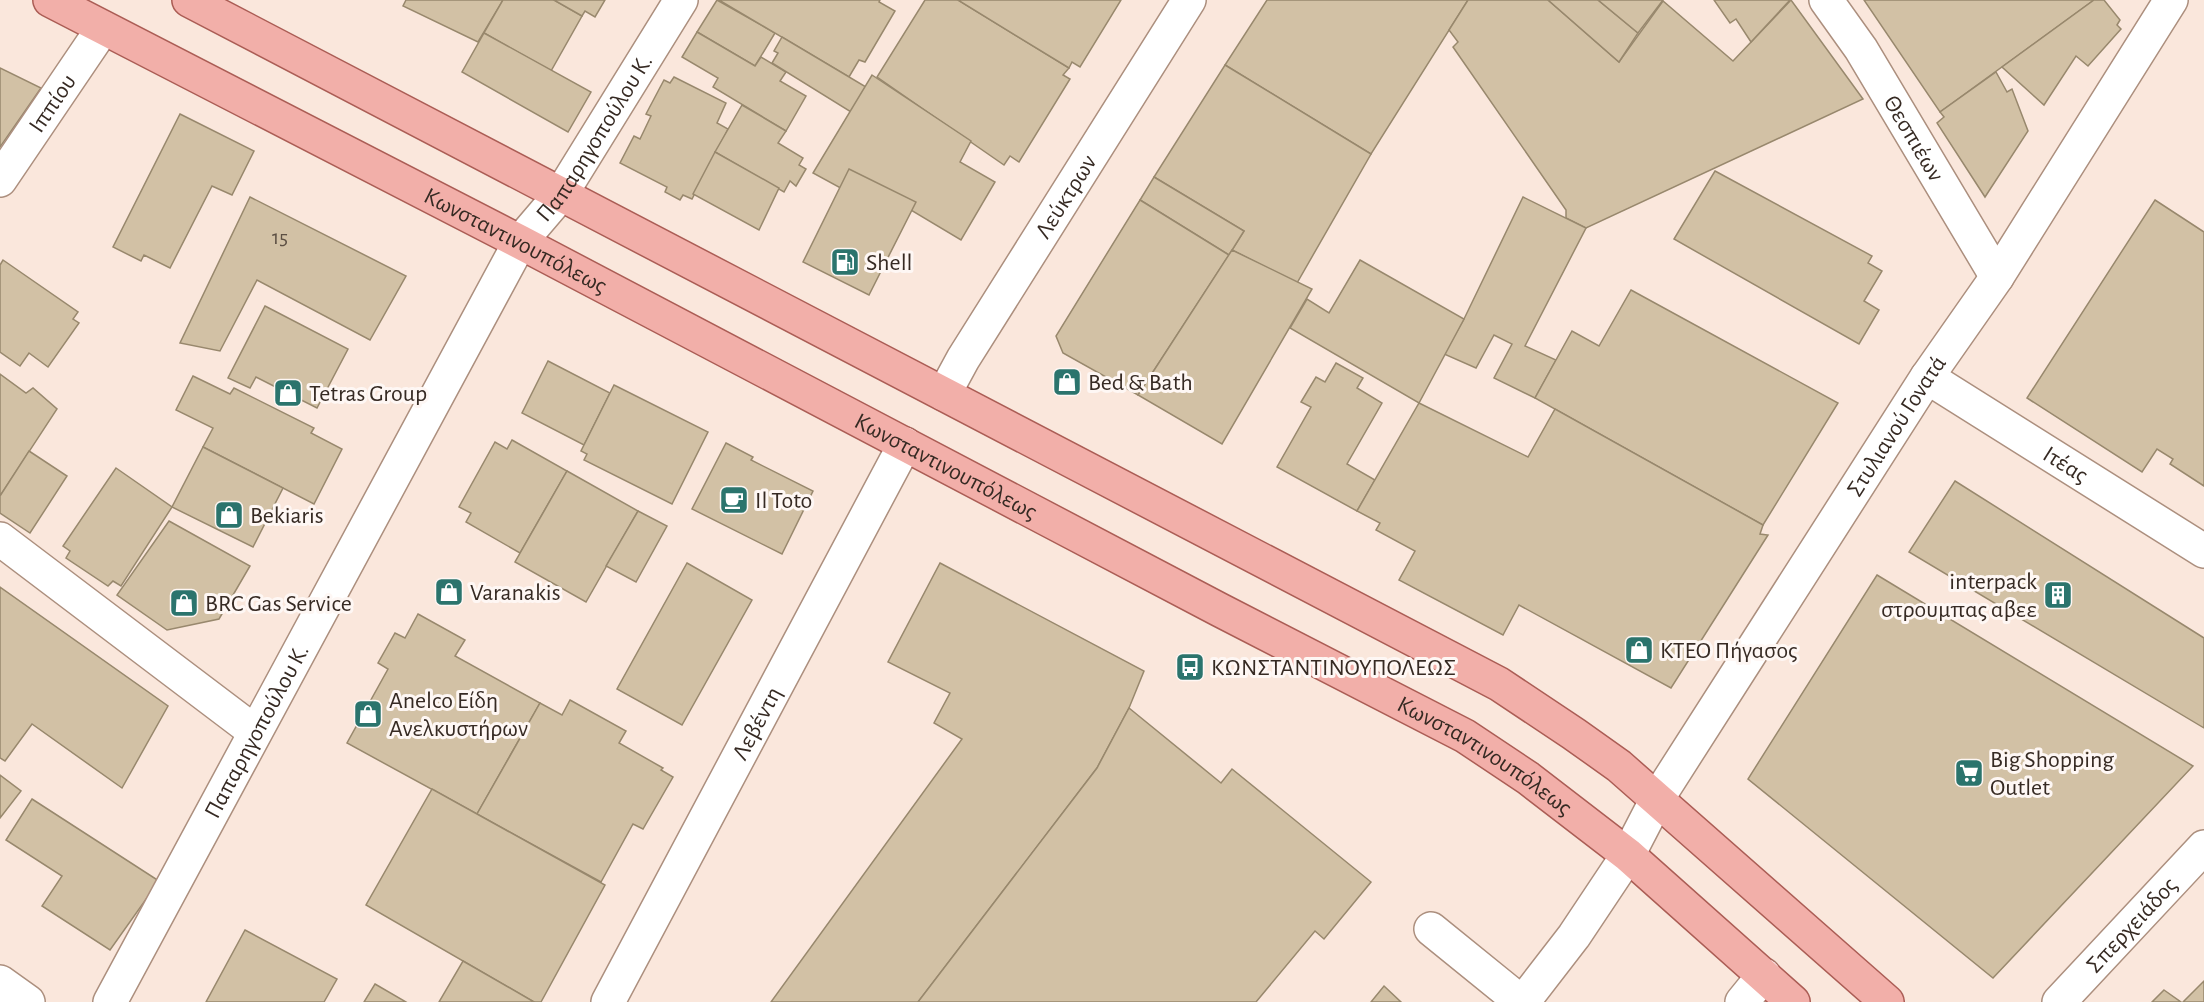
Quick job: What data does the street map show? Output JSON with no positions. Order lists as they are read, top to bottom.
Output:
{
  "streets": {
    "main road": ["Κωνσταντινουπόλεως"],
    "street": [
      "Ιππίου",
      "Παπαρηγοπούλου Κ.",
      "Θεσπιέων",
      "Λεύκτρων",
      "Στυλιανού Γονατά",
      "Ιτέας",
      "Λεβέντη",
      "Σπερχειάδος"
    ]
  },
  "crossings": [
    ["Ιππίου", "Κωνσταντινουπόλεως"],
    ["Παπαρηγοπούλου Κ.", "Κωνσταντινουπόλεως"],
    ["Θεσπιέων", "Στυλιανού Γονατά"],
    ["Κωνσταντινουπόλεως", "Στυλιανού Γονατά"],
    ["Κωνσταντινουπόλεως", "Λεβέντη"],
    ["Στυλιανού Γονατά", "Ιτέας"]
  ],
  "places": {
    "fuel station": ["Shell"],
    "shop": [
      "Bed & Bath",
      "Tetras Group",
      "Bekiaris",
      "Varanakis",
      "BRC Gas Service",
      "ΚΤΕΟ Πήγασος",
      "Anelco Είδη Ανελκυστήρων"
    ],
    "cafe": ["Il Toto"],
    "building": ["interpack στρουμπας αβεε"],
    "bus stop": ["ΚΩΝΣΤΑΝΤΙΝΟΥΠΟΛΕΩΣ"],
    "supermarket": ["Big Shopping Outlet"]
  },
  "house_numbers": ["15"]
}
